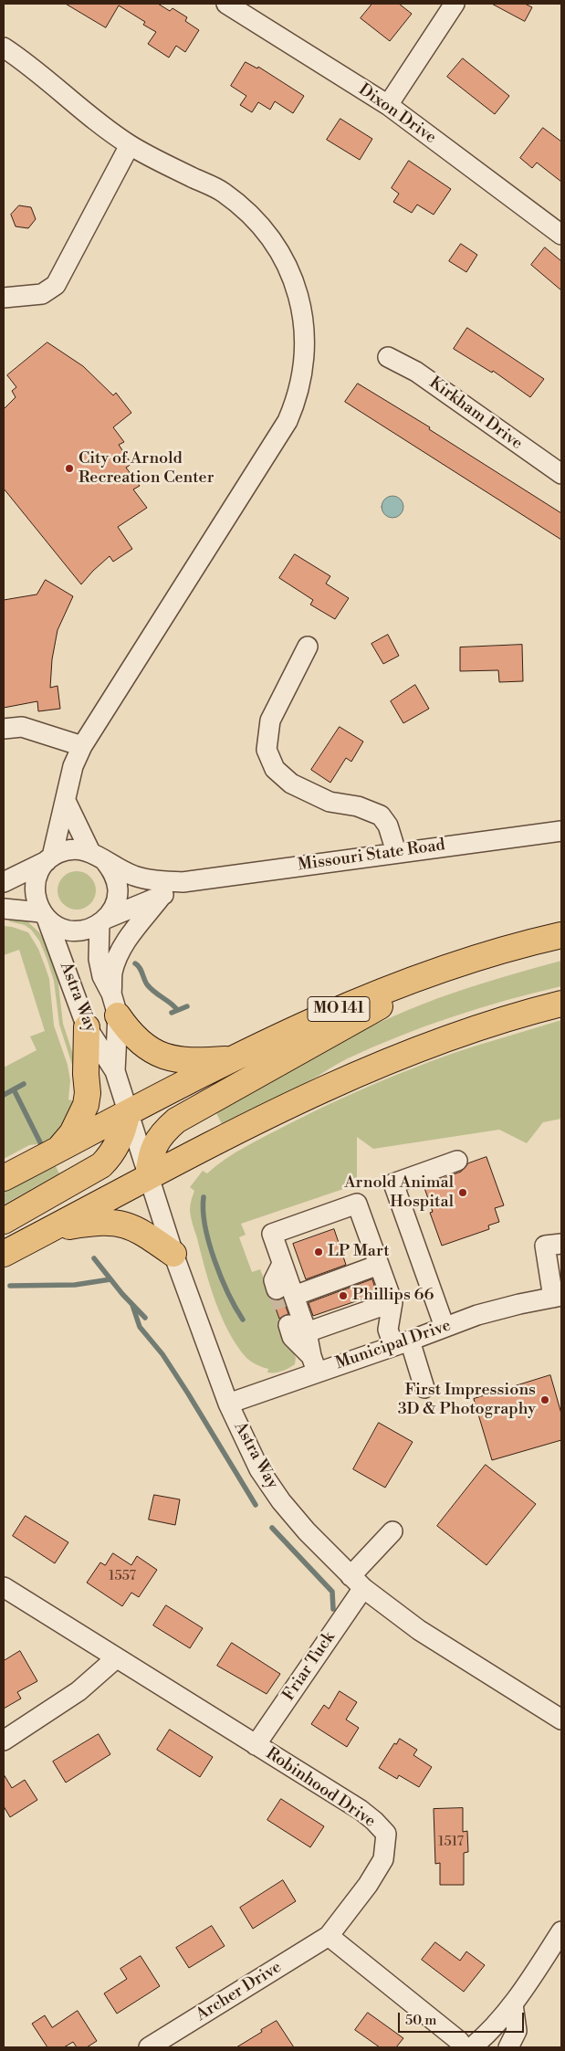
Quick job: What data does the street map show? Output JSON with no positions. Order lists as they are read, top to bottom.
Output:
{
  "streets": {
    "highway": ["MO 141"],
    "street": [
      "Dixon Drive",
      "Kirkham Drive",
      "Missouri State Road",
      "Astra Way",
      "Municipal Drive",
      "Friar Tuck",
      "Robinhood Drive",
      "Archer Drive"
    ]
  },
  "crossings": [
    ["Missouri State Road", "Astra Way"],
    ["Astra Way", "MO 141"],
    ["Astra Way", "Municipal Drive"],
    ["Astra Way", "Friar Tuck"],
    ["Friar Tuck", "Robinhood Drive"],
    ["Robinhood Drive", "Archer Drive"]
  ],
  "places": [
    "City of Arnold Recreation Center",
    "Arnold Animal Hospital",
    "LP Mart",
    "Phillips 66",
    "First Impressions 3D & Photography"
  ],
  "house_numbers": ["1557", "1517"],
  "scale_bar": "50 m"
}
